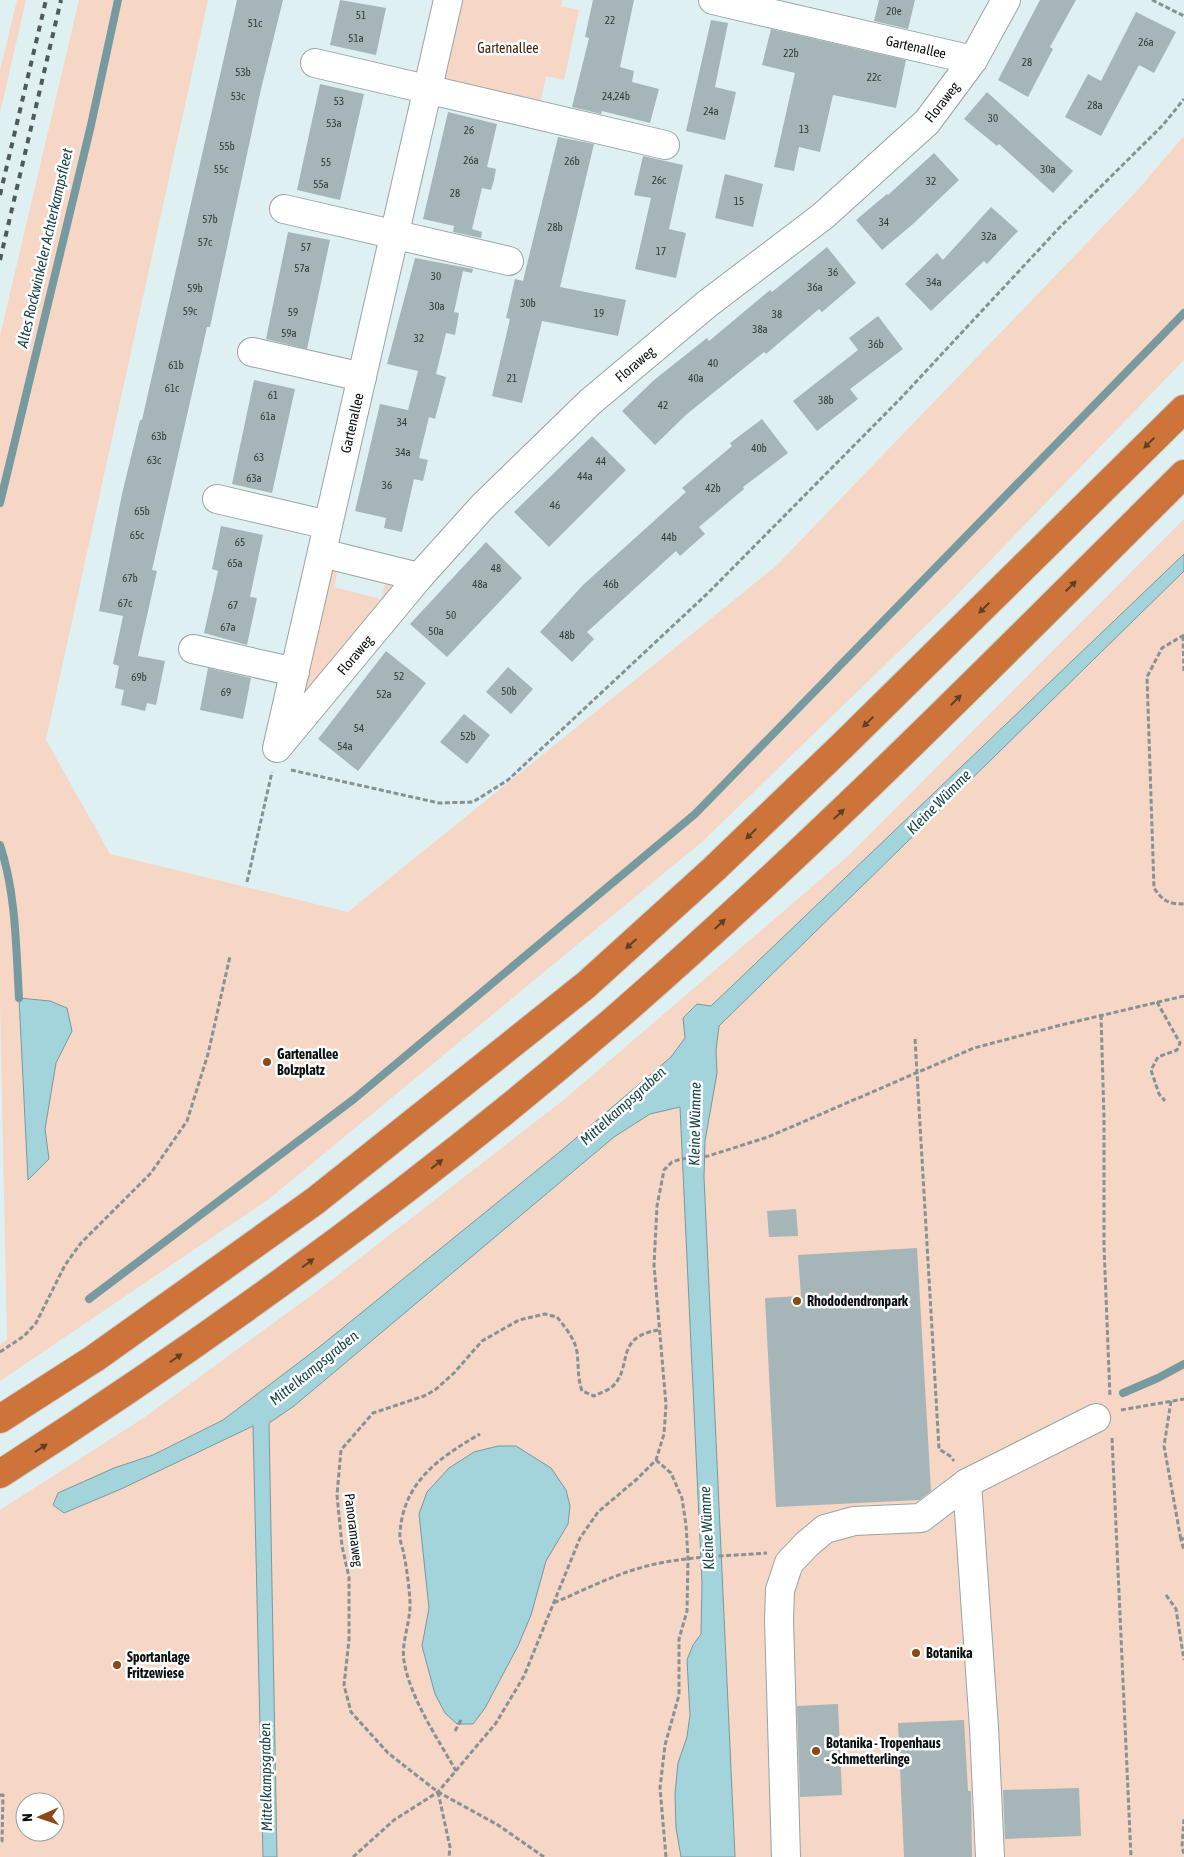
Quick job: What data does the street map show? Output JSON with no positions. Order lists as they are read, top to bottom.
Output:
{
  "streets": {
    "street": ["Gartenallee", "Floraweg"],
    "path": ["Panoramaweg"]
  },
  "crossings": [
    ["Gartenallee", "Floraweg"]
  ],
  "water": ["Altes Rockwinkeler Achterkampsfleet", "Kleine Wümme", "Mittelkampsgraben"],
  "parks": ["Gartenallee"],
  "places": [
    "Gartenallee Bolzplatz",
    "Rhododendronpark",
    "Botanika",
    "Sportanlage Fritzewiese",
    "Botanika - Tropenhaus - Schmetterlinge"
  ],
  "house_numbers": [
    "20e",
    "51",
    "22",
    "51c",
    "51a",
    "26a",
    "22b",
    "28",
    "53b",
    "22c",
    "53c",
    "24,24b",
    "53",
    "28a",
    "24a",
    "30",
    "53a",
    "13",
    "26",
    "55b",
    "26a",
    "26b",
    "55",
    "55c",
    "30a",
    "26c",
    "32",
    "55a",
    "28",
    "15",
    "57b",
    "34",
    "28b",
    "32a",
    "57c",
    "57",
    "17",
    "57a",
    "36",
    "30",
    "34a",
    "36a",
    "59b",
    "30b",
    "30a",
    "59c",
    "59",
    "19",
    "38",
    "38a",
    "59a",
    "32",
    "36b",
    "40",
    "61b",
    "21",
    "40a",
    "61c",
    "61",
    "38b",
    "42",
    "61a",
    "34",
    "63b",
    "40b",
    "34a",
    "63",
    "63c",
    "44",
    "44a",
    "63a",
    "36",
    "42b",
    "46",
    "65b",
    "65c",
    "44b",
    "65",
    "65a",
    "48",
    "67b",
    "48a",
    "46b",
    "67c",
    "67",
    "50",
    "67a",
    "50a",
    "48b",
    "52",
    "69b",
    "50b",
    "69",
    "52a",
    "54",
    "52b",
    "54a"
  ],
  "north": "left"
}
